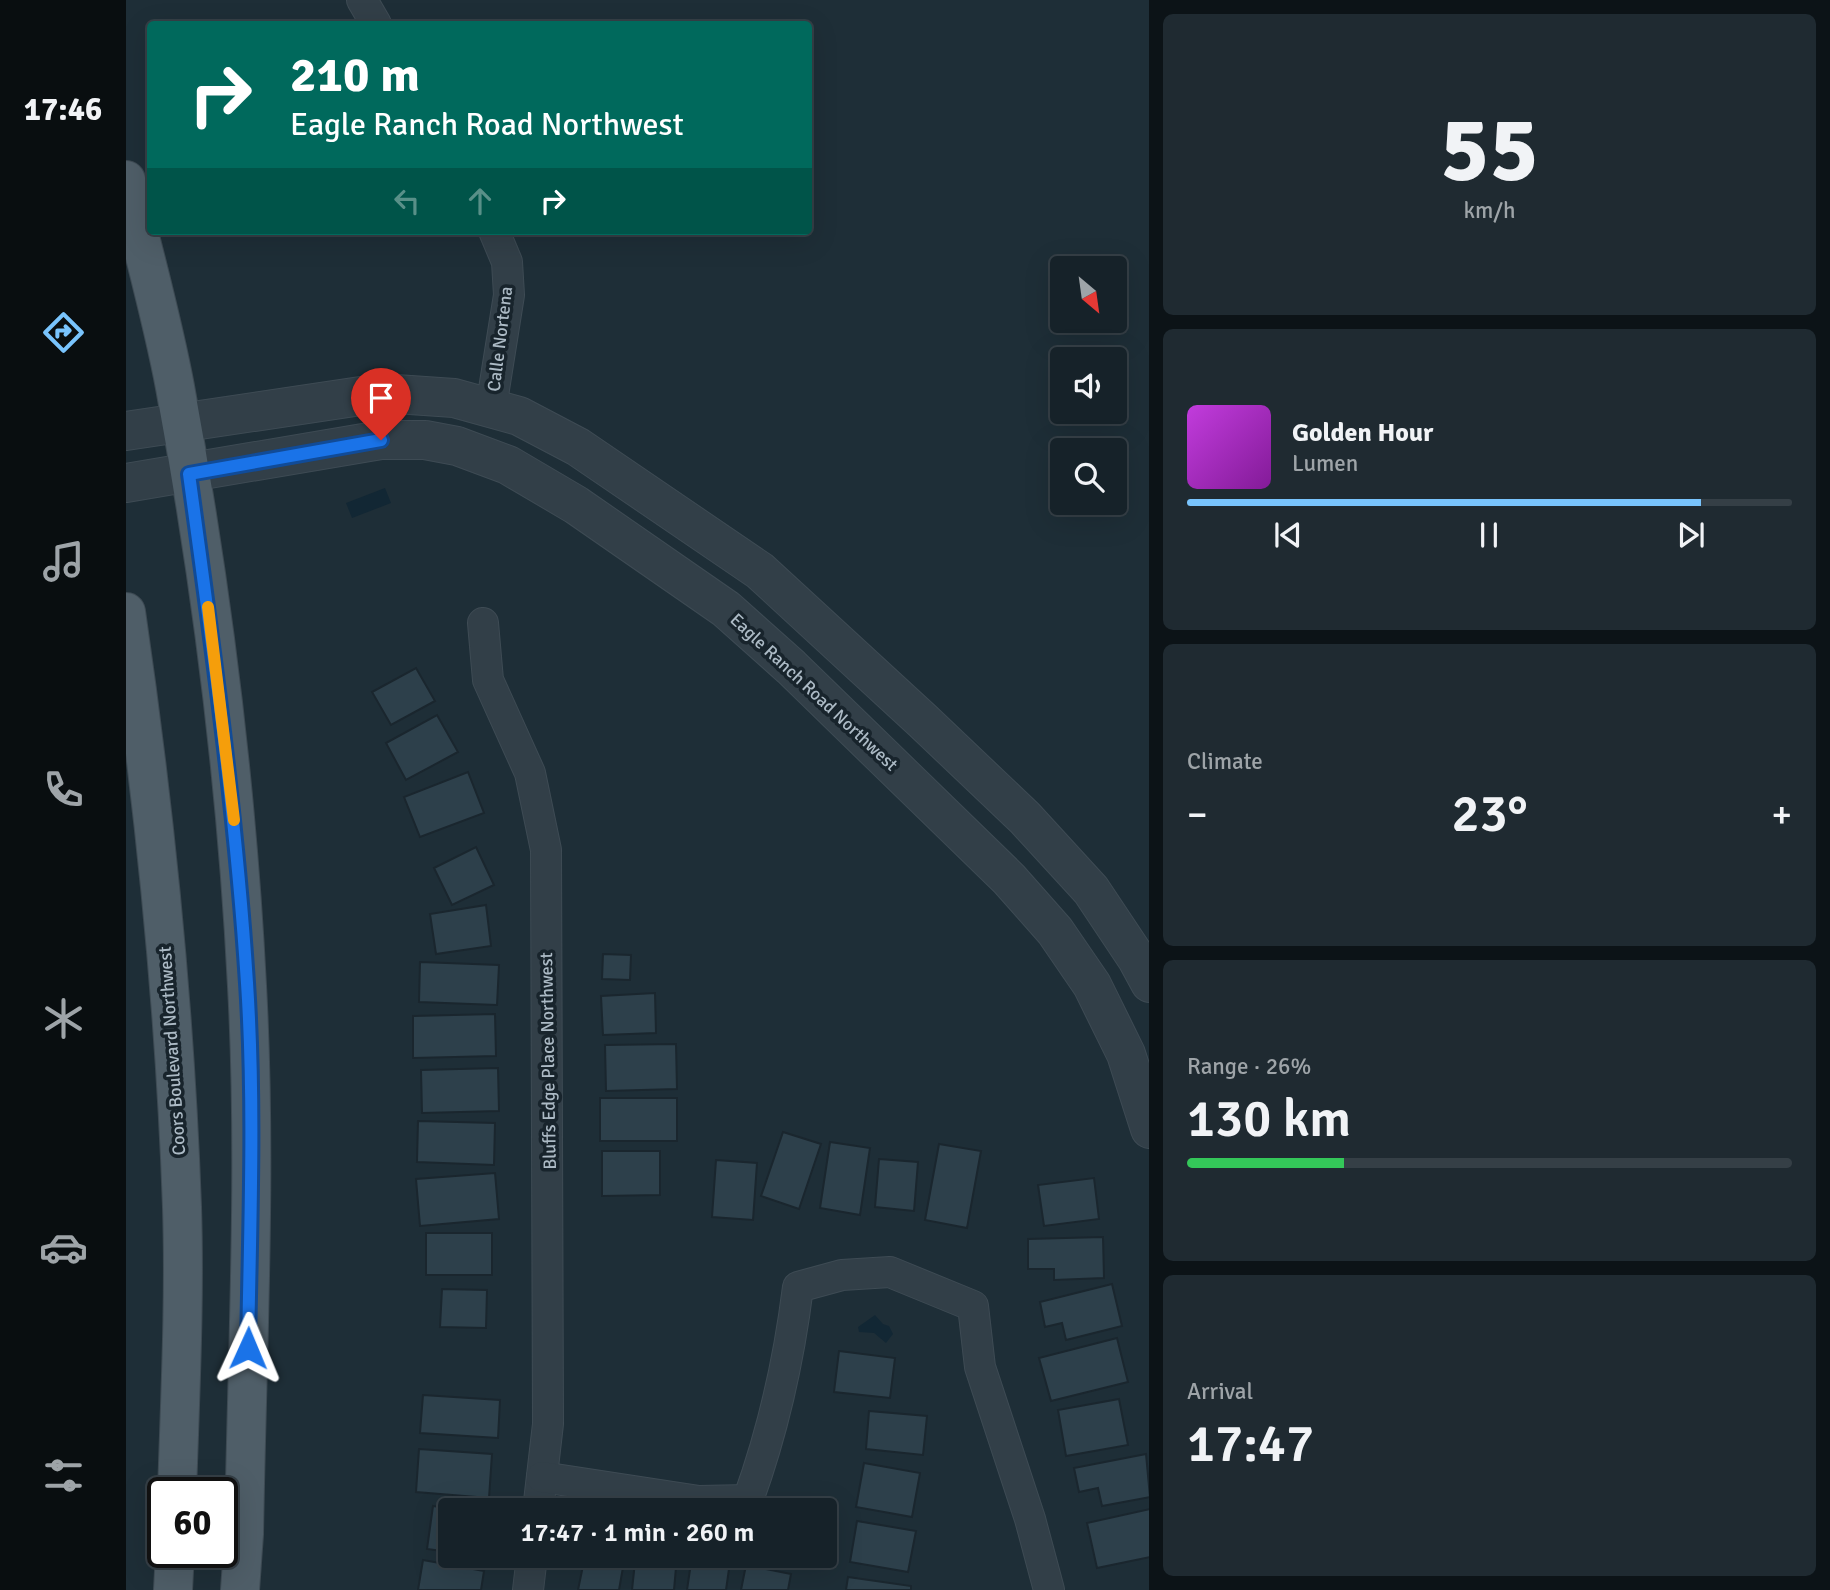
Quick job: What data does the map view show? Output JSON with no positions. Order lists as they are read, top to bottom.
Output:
{
  "streets": {
    "main road": ["Coors Boulevard Northwest"],
    "street": ["Calle Nortena", "Eagle Ranch Road Northwest", "Bluffs Edge Place Northwest"]
  },
  "north": "bottom right",
  "page": {
    "tabs": "17:46",
    "tile": [
      ["55", "km/h"],
      "Climate",
      ["Range · 26%", "130 km"],
      ["Arrival", "17:47"]
    ],
    "turn": ["210 m", "Eagle Ranch Road Northwest"],
    "song": ["Golden Hour", "Lumen"],
    "heat": ["−", "23°", "+"],
    "limit": "60",
    "trip": "17:47 · 1 min · 260 m"
  }
}
